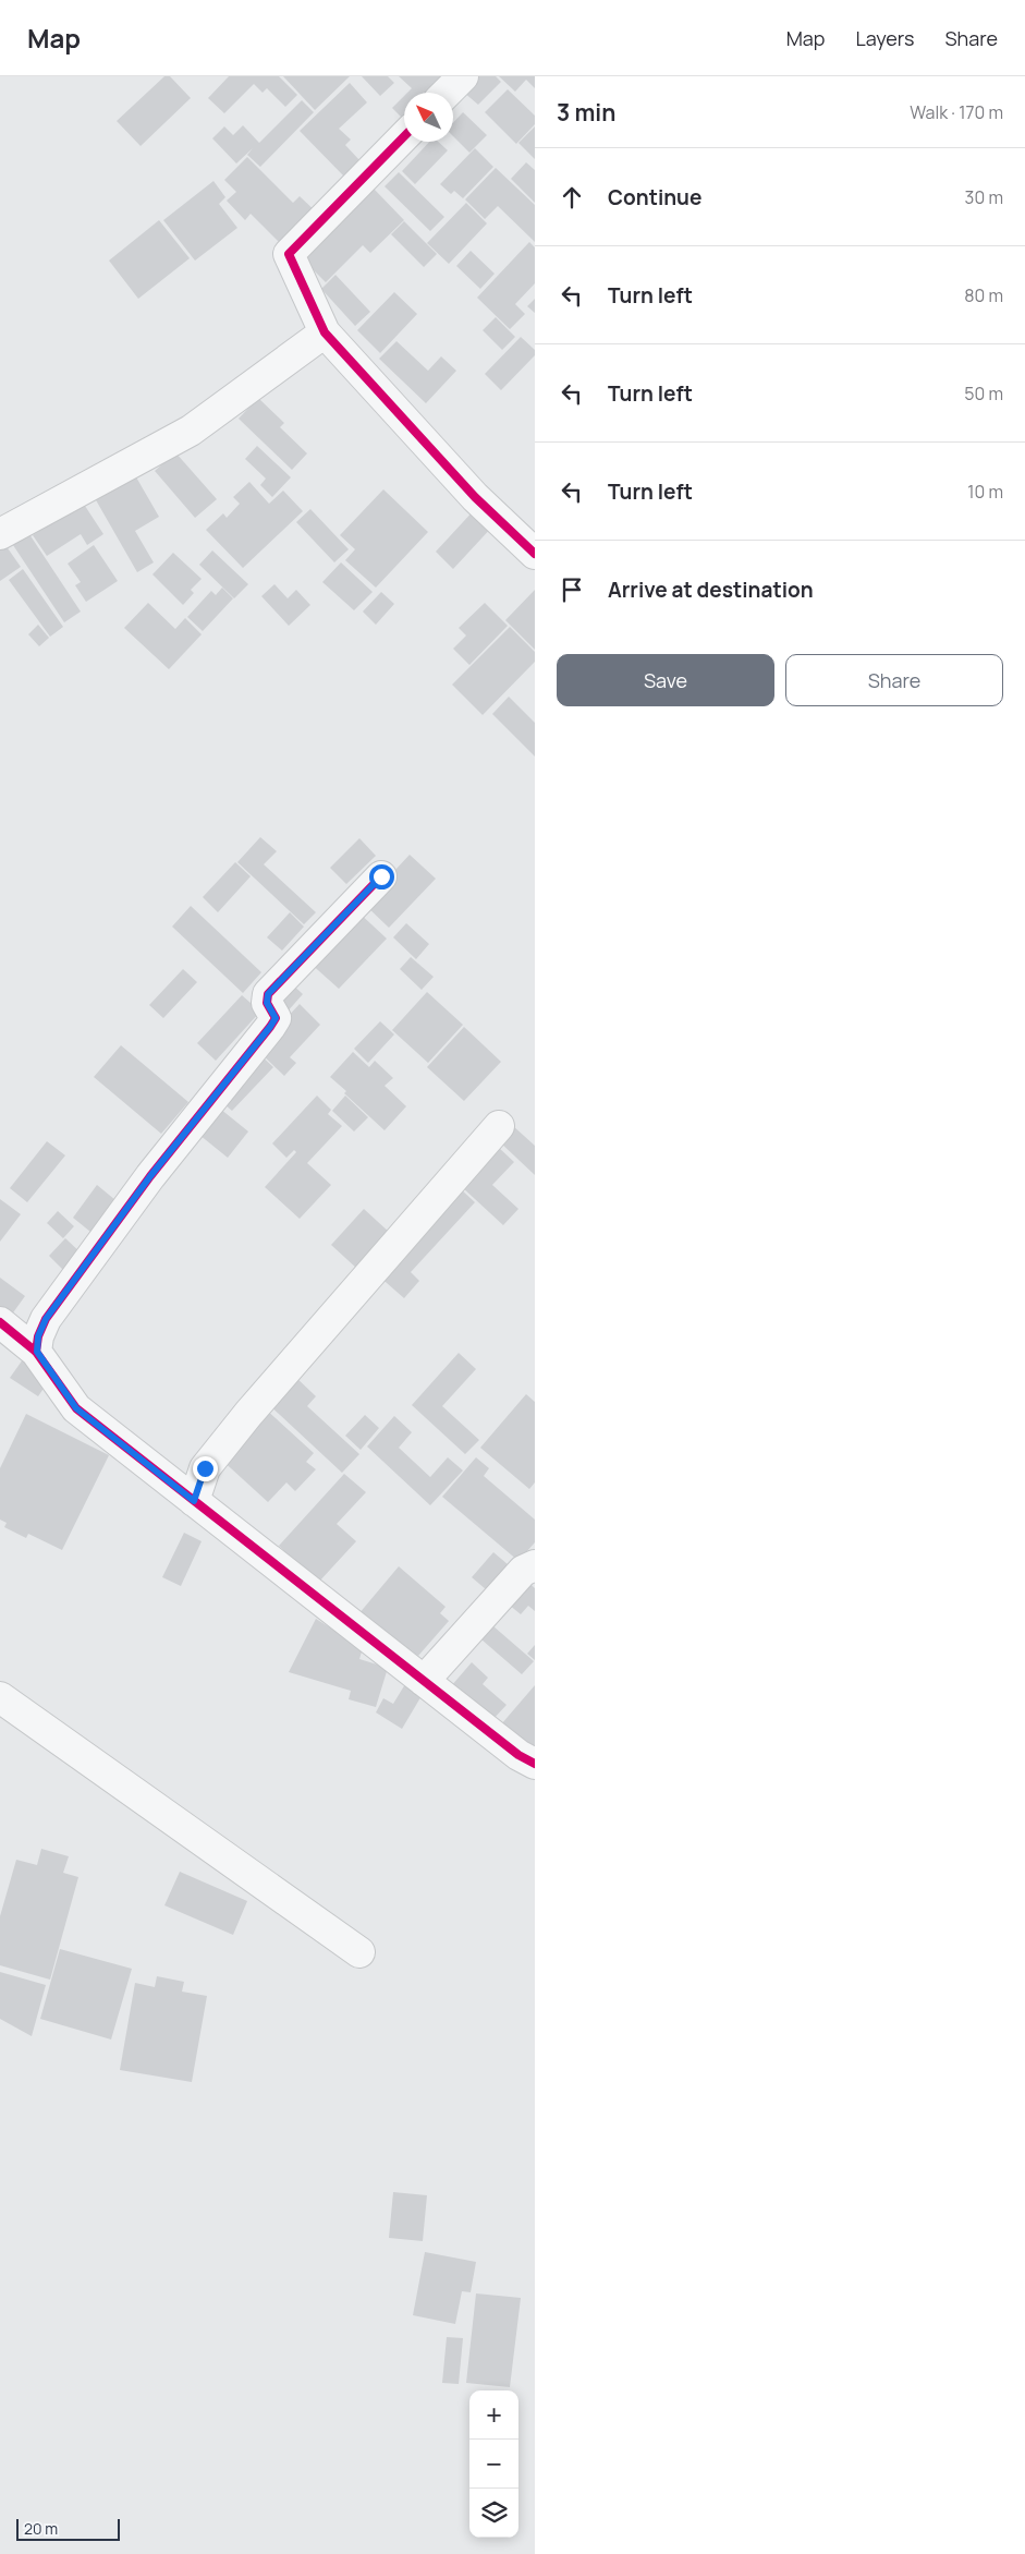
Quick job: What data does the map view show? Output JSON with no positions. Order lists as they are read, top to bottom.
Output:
{
  "scale_bar": "20 m",
  "north": "top left",
  "page": {
    "header": "Map",
    "nav": ["Map", "Layers", "Share"],
    "heading": ["3 min", "Walk · 170 m"],
    "list": [
      ["Continue", "30 m"],
      ["Turn left", "80 m"],
      ["Turn left", "50 m"],
      ["Turn left", "10 m"],
      "Arrive at destination"
    ],
    "buttons": ["Save", "Share"],
    "map_buttons": ["+", "−"],
    "scale": "20 m"
  }
}
